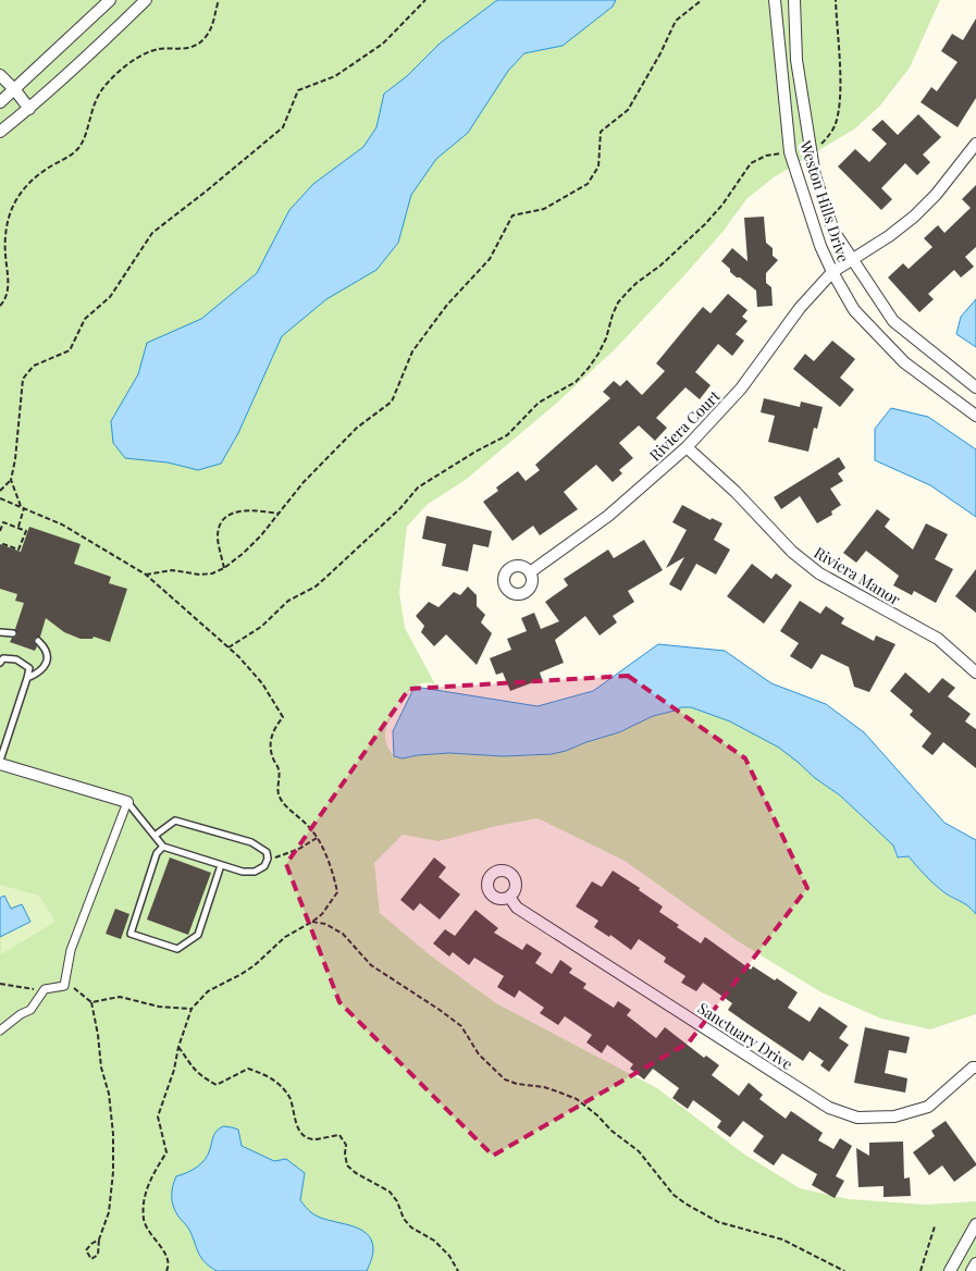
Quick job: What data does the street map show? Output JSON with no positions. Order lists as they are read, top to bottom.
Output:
{
  "streets": {
    "street": [
      "Weston Hills Drive",
      "Riviera Court",
      "Riviera Manor",
      "Sanctuary Drive"
    ]
  },
  "crossings": [
    ["Weston Hills Drive", "Riviera Court"],
    ["Riviera Court", "Riviera Manor"]
  ]
}
